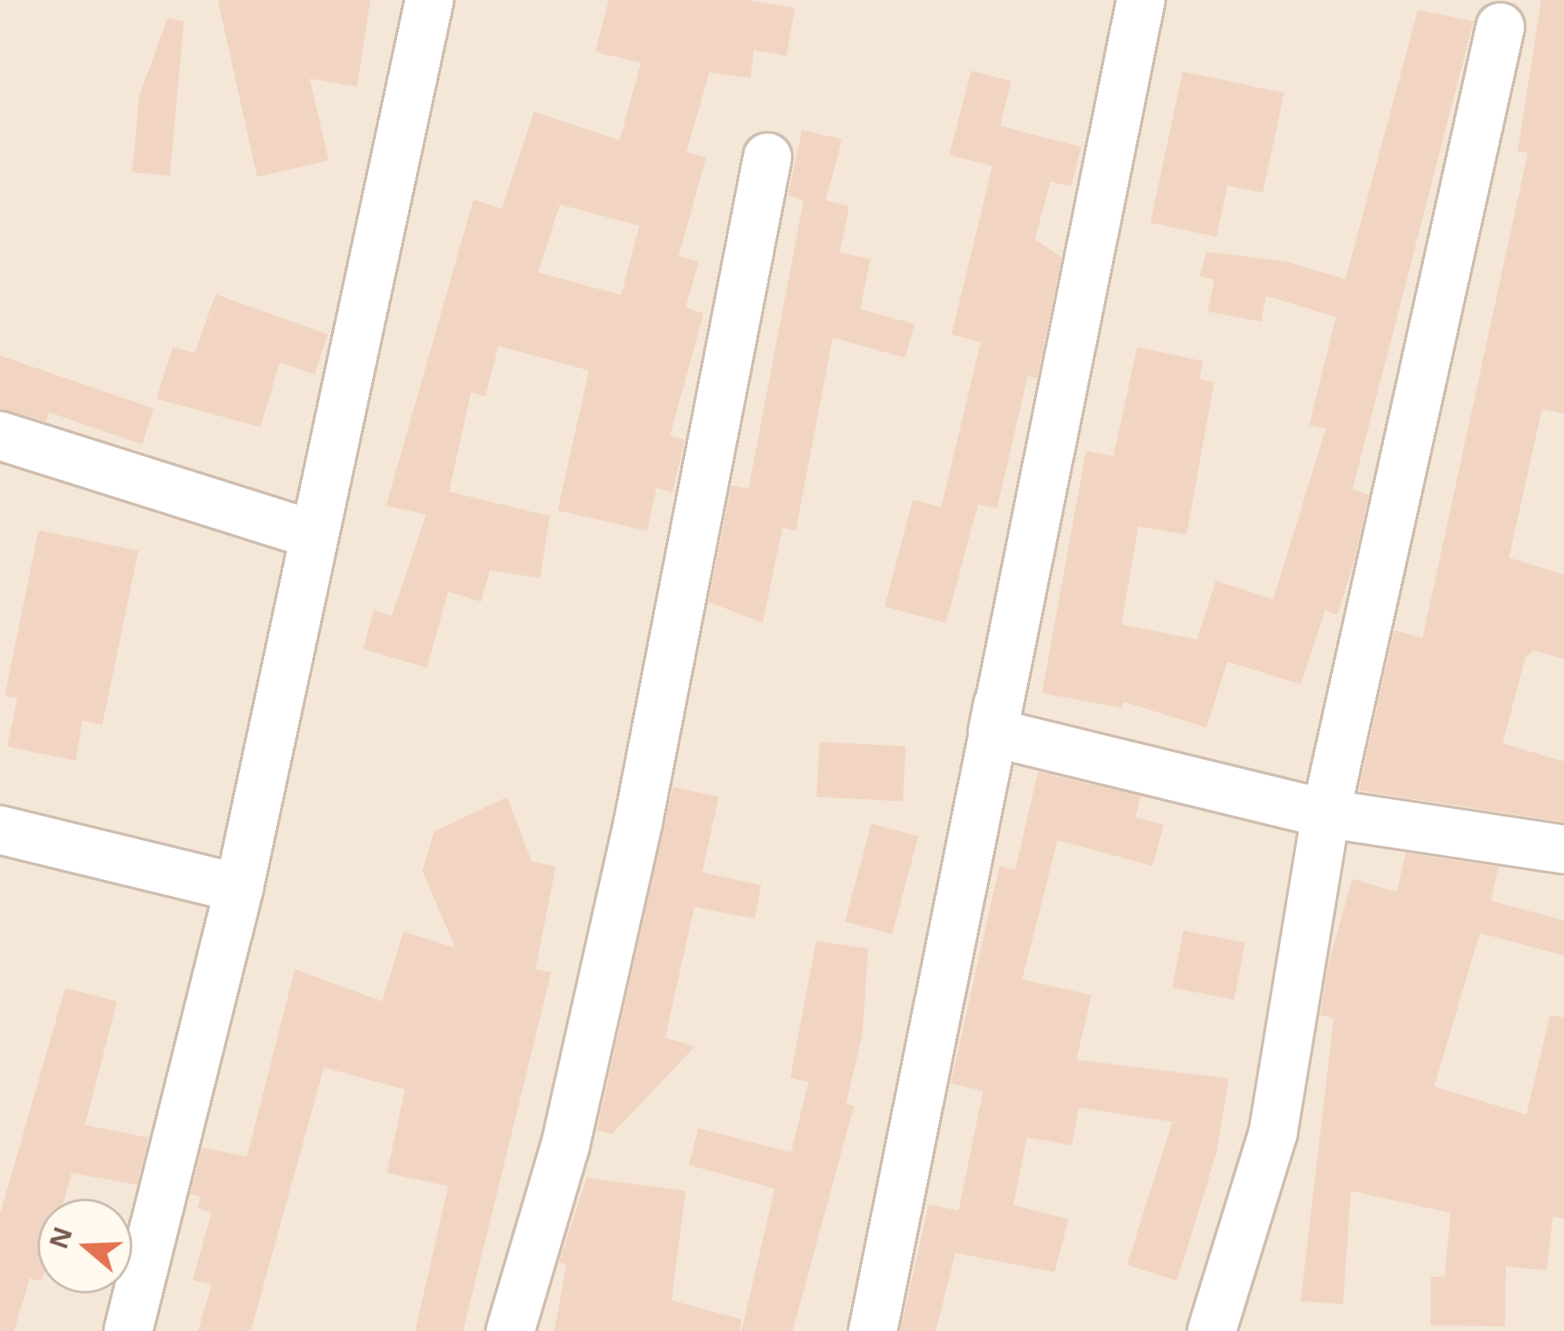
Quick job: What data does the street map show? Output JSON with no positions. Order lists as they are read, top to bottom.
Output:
{
  "north": "left"
}
